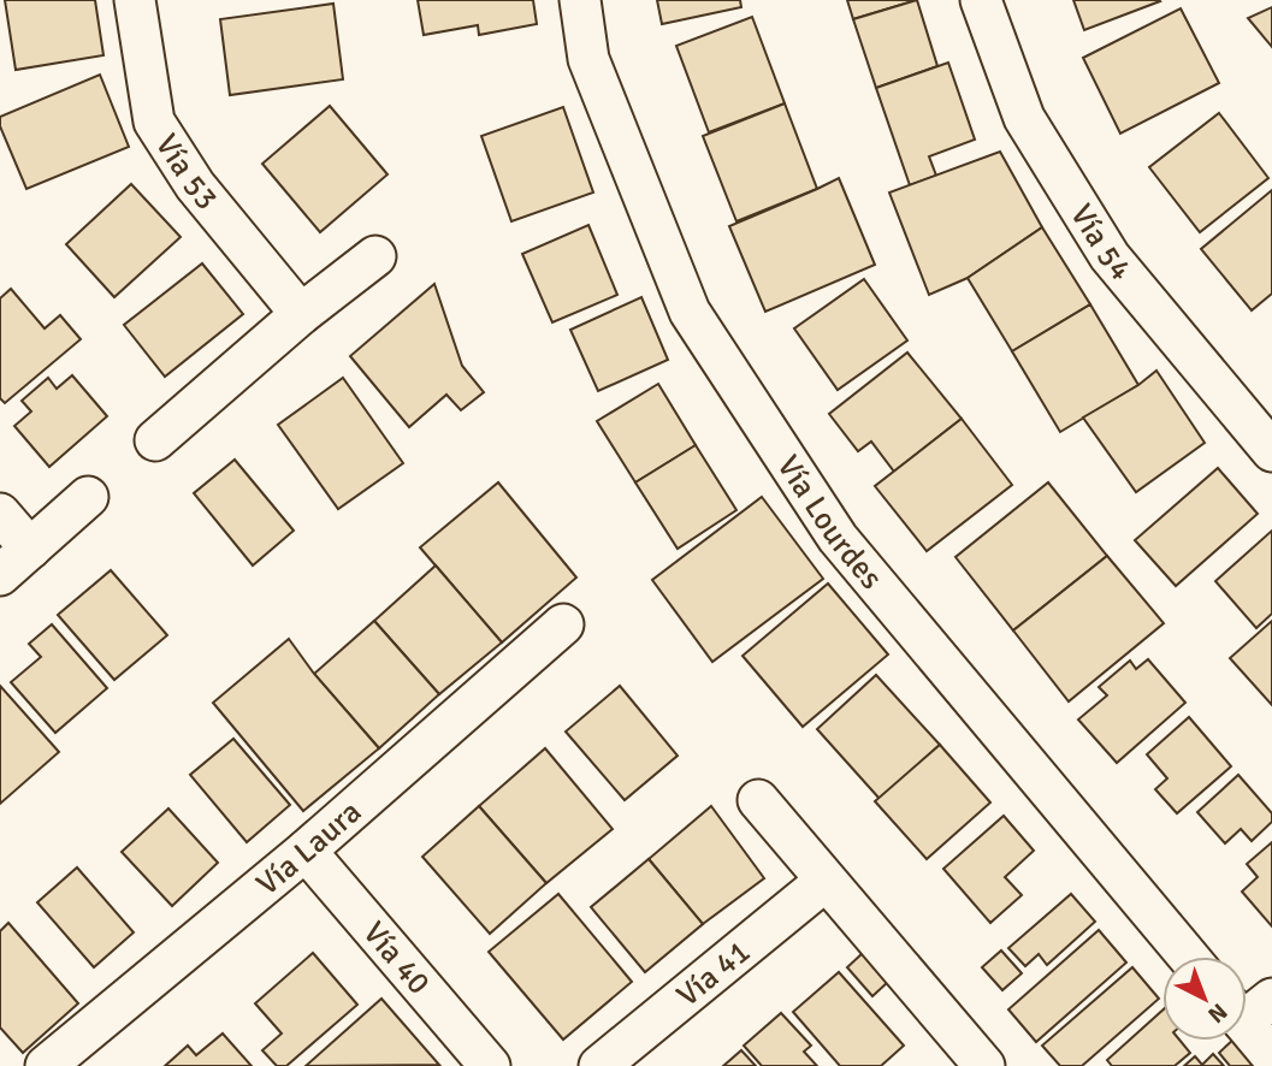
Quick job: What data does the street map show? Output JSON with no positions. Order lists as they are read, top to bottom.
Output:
{
  "streets": {
    "street": [
      "Vía 53",
      "Vía 54",
      "Vía Lourdes",
      "Vía Laura",
      "Vía 40",
      "Vía 41"
    ]
  },
  "crossings": [
    ["Vía Laura", "Vía 40"]
  ],
  "north": "bottom right"
}
